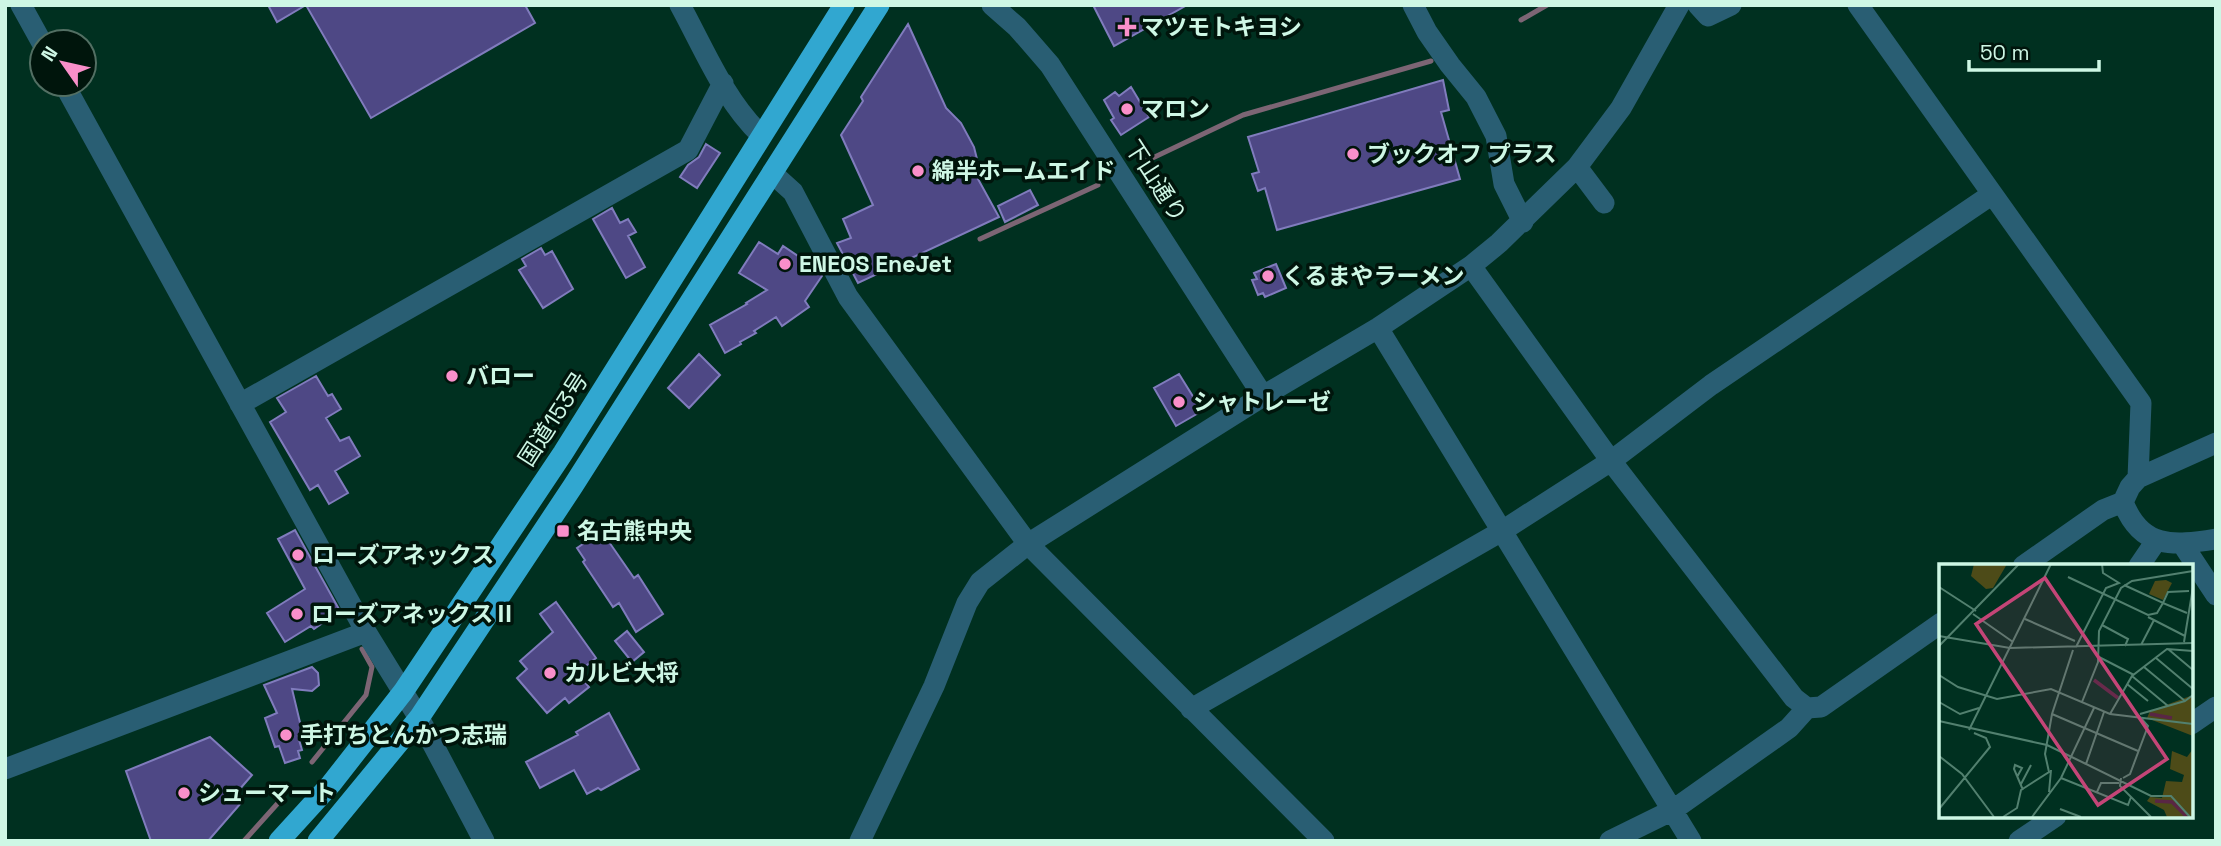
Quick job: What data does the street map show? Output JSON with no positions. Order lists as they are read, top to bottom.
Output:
{
  "streets": {
    "highway": ["国道153号"],
    "street": ["下山通り"]
  },
  "places": {
    "health": ["マツモトキヨシ"],
    "other": [
      "マロン",
      "ブックオフ プラス",
      "綿半ホームエイド",
      "ENEOS EneJet",
      "くるまやラーメン",
      "バロー",
      "シャトレーゼ",
      "ローズアネックス",
      "ローズアネックスⅡ",
      "カルビ大将",
      "手打ちとんかつ志瑞",
      "シューマート"
    ],
    "transit": ["名古熊中央"]
  },
  "scale_bar": "50 m",
  "north": "top left"
}
